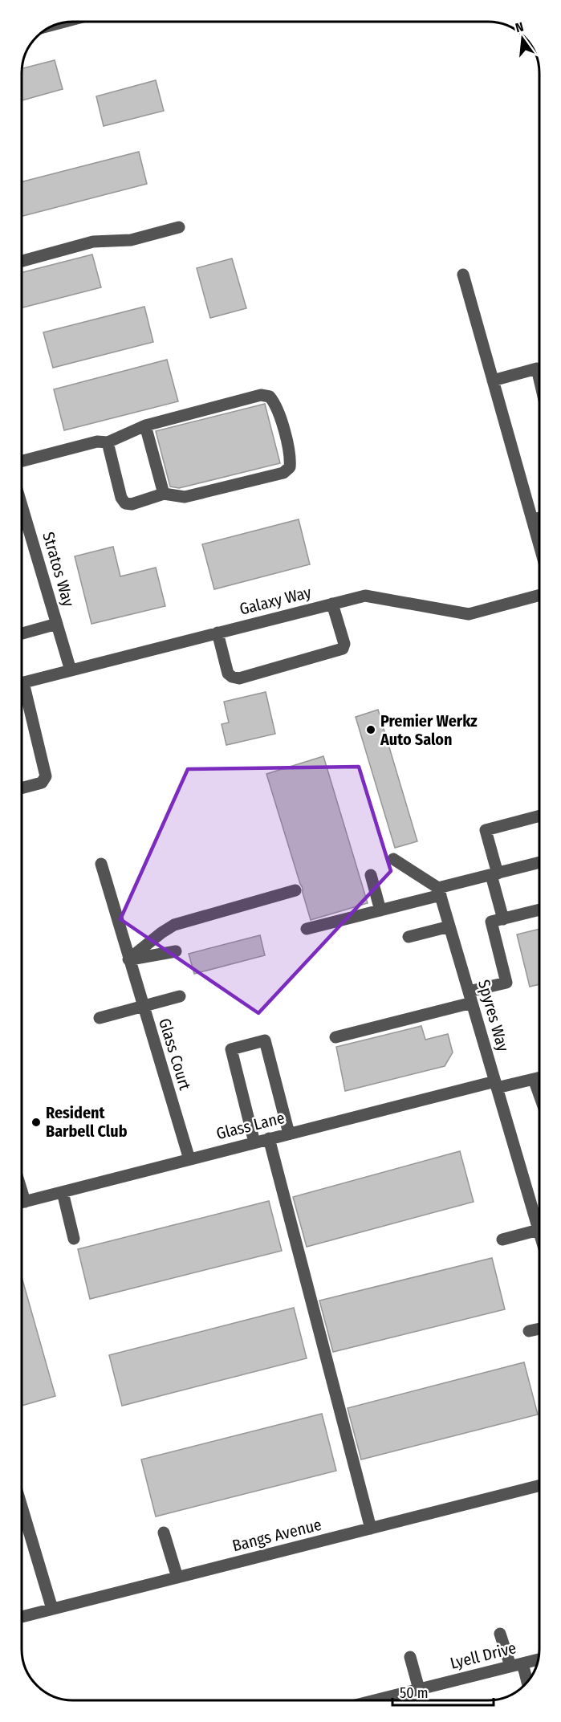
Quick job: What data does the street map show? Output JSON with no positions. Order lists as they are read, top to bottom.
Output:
{
  "streets": {
    "street": [
      "Stratos Way",
      "Galaxy Way",
      "Spyres Way",
      "Glass Court",
      "Glass Lane",
      "Bangs Avenue",
      "Lyell Drive"
    ]
  },
  "crossings": [
    ["Stratos Way", "Galaxy Way"],
    ["Spyres Way", "Glass Lane"],
    ["Glass Court", "Glass Lane"]
  ],
  "places": ["Premier Werkz Auto Salon", "Resident Barbell Club"],
  "scale_bar": "50 m",
  "north": "top"
}
